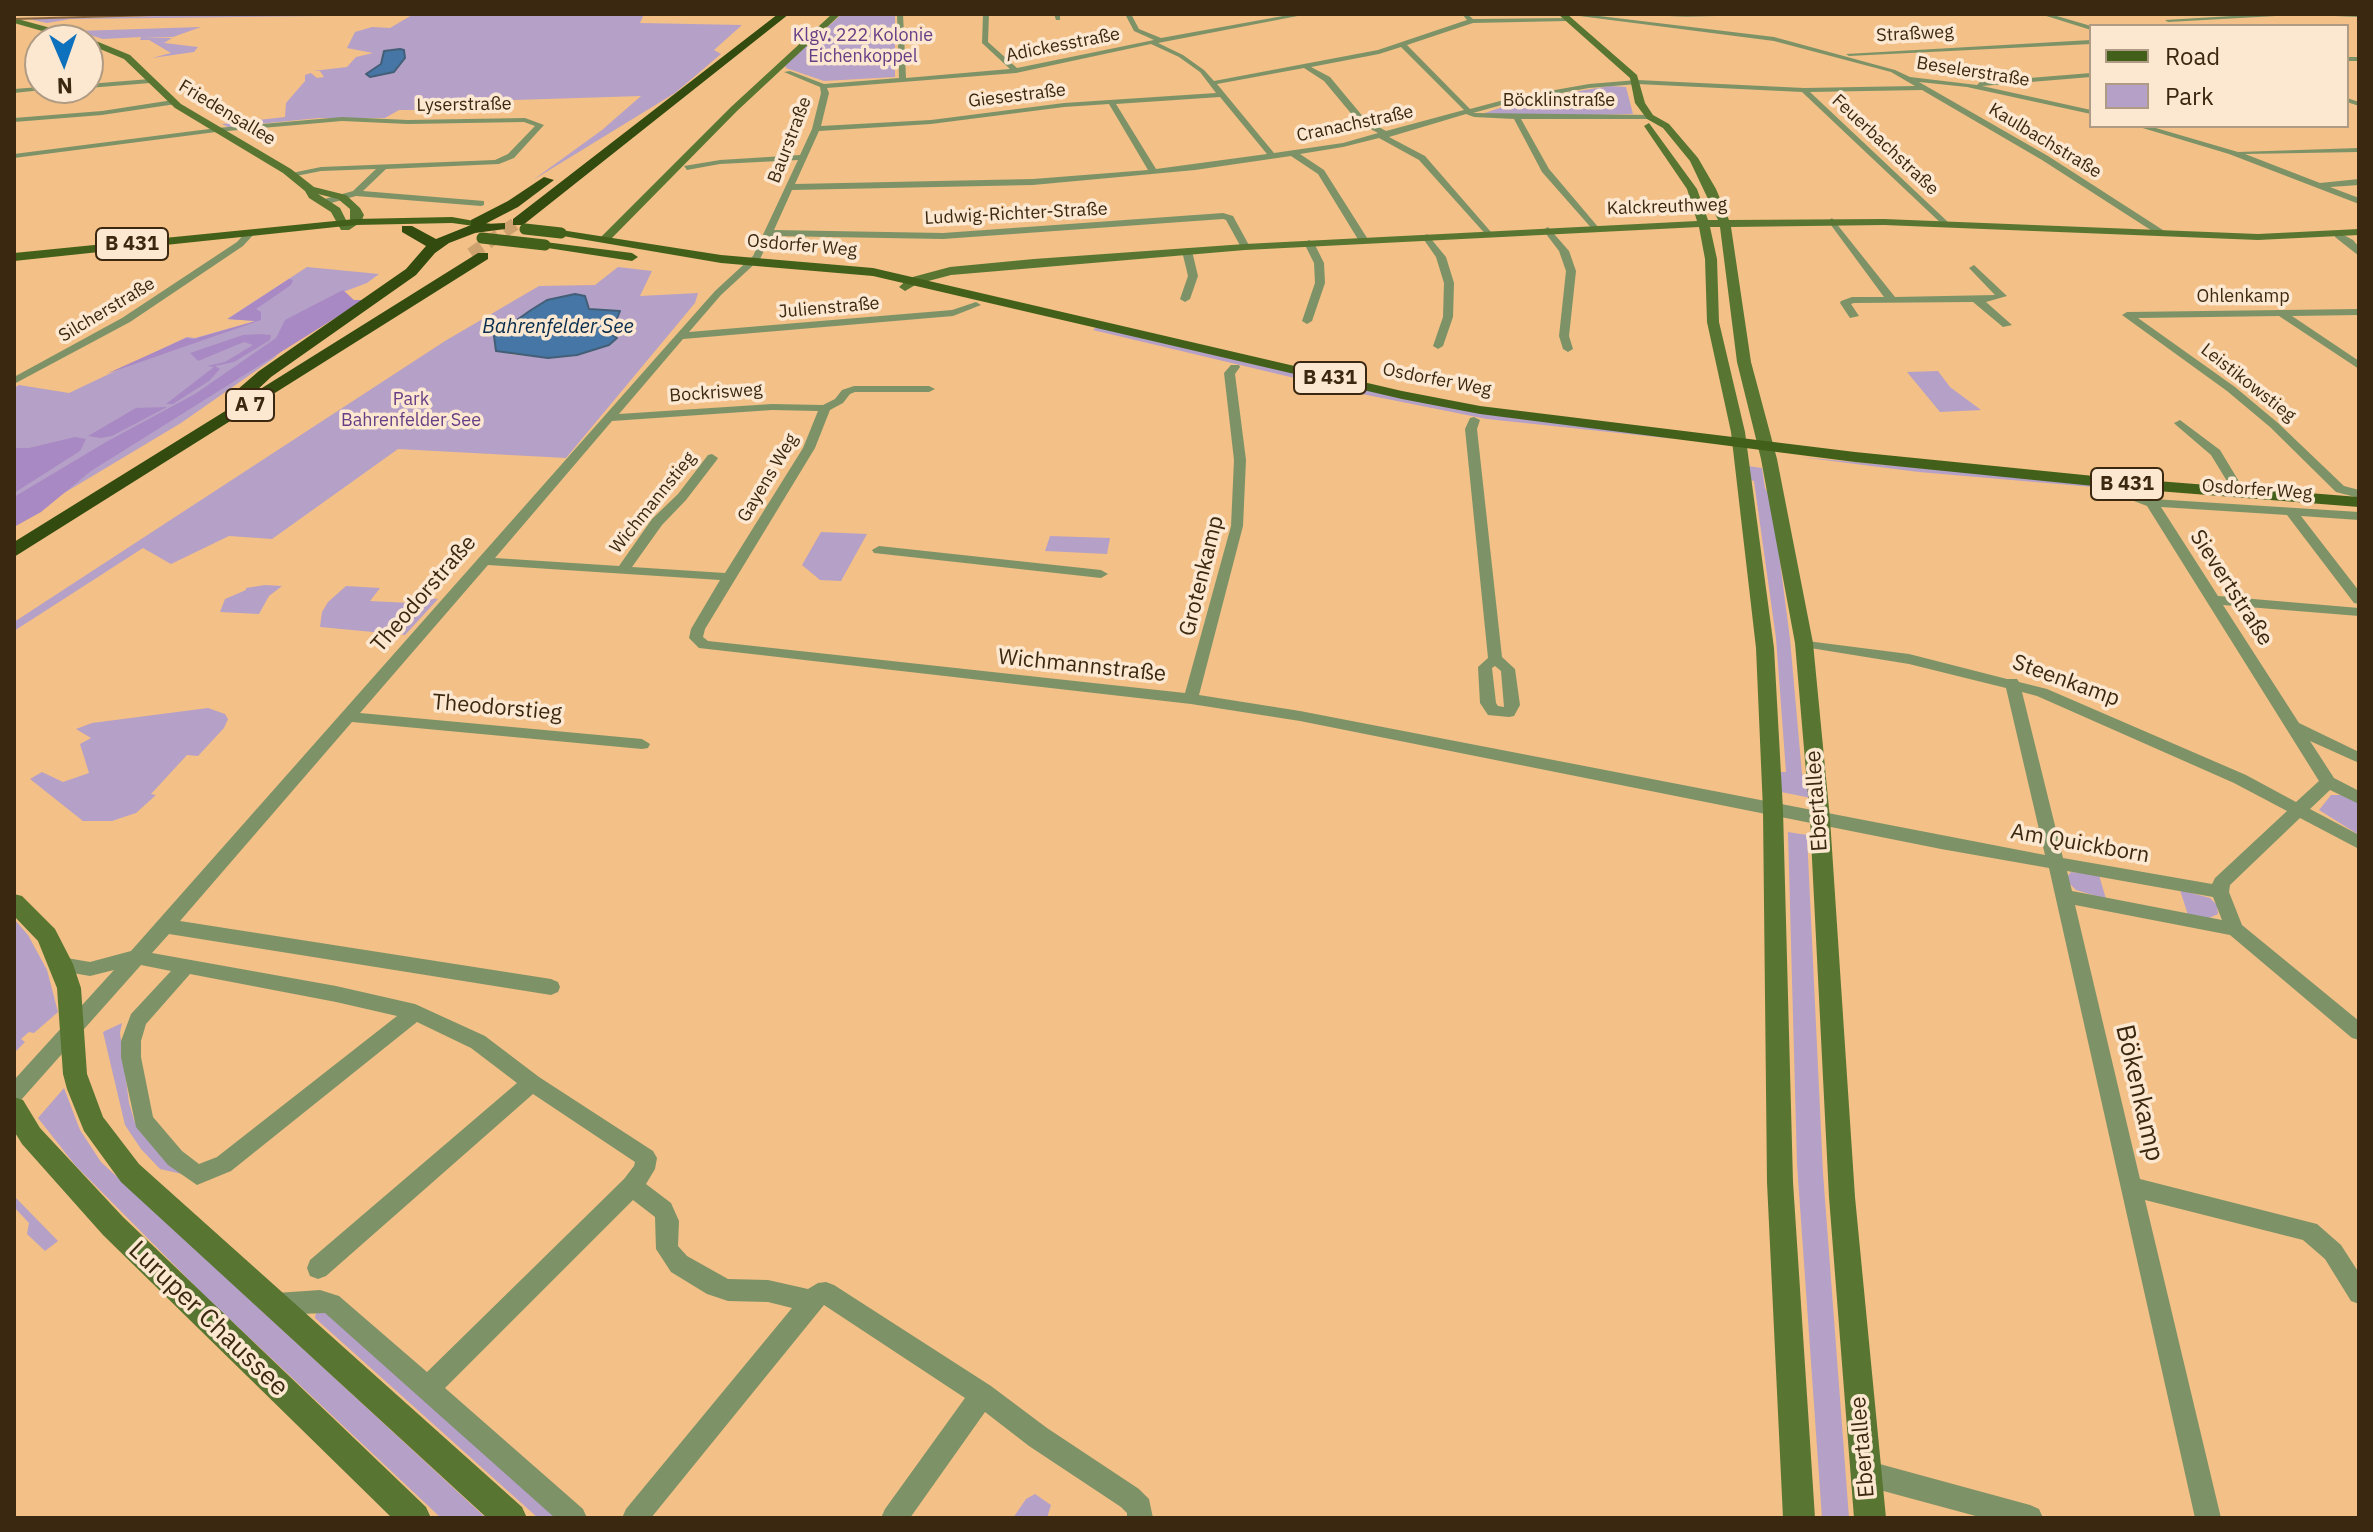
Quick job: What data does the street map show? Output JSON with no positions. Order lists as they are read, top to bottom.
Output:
{
  "streets": {
    "highway": ["A 7"],
    "main road": [
      "Friedensallee",
      "Baurstraße",
      "Kalckreuthweg",
      "B 431",
      "Osdorfer Weg",
      "Ebertallee",
      "Luruper Chaussee"
    ],
    "street": [
      "Straßweg",
      "Adickesstraße",
      "Beselerstraße",
      "Giesestraße",
      "Böcklinstraße",
      "Lyserstraße",
      "Cranachstraße",
      "Kaulbachstraße",
      "Feuerbachstraße",
      "Ludwig-Richter-Straße",
      "Ohlenkamp",
      "Julienstraße",
      "Silcherstraße",
      "Leistikowstieg",
      "Bockrisweg",
      "Gayens Weg",
      "Wichmannstieg",
      "Grotenkamp",
      "Sievertstraße",
      "Theodorstraße",
      "Wichmannstraße",
      "Steenkamp",
      "Theodorstieg",
      "Am Quickborn",
      "Bökenkamp"
    ]
  },
  "crossings": [
    ["Straßweg", "Beselerstraße"],
    ["Adickesstraße", "Baurstraße"],
    ["Beselerstraße", "Kaulbachstraße"],
    ["Giesestraße", "Baurstraße"],
    ["Böcklinstraße", "Cranachstraße"],
    ["Böcklinstraße", "Ebertallee"],
    ["Lyserstraße", "Friedensallee"],
    ["Friedensallee", "B 431"],
    ["Cranachstraße", "Baurstraße"],
    ["Cranachstraße", "Kaulbachstraße"],
    ["Cranachstraße", "Feuerbachstraße"],
    ["Cranachstraße", "Ebertallee"],
    ["Baurstraße", "Ludwig-Richter-Straße"],
    ["Baurstraße", "Osdorfer Weg"],
    ["Baurstraße", "Theodorstraße"],
    ["Kaulbachstraße", "Kalckreuthweg"],
    ["Feuerbachstraße", "Kalckreuthweg"],
    ["Kalckreuthweg", "Ludwig-Richter-Straße"],
    ["Kalckreuthweg", "Osdorfer Weg"],
    ["Kalckreuthweg", "Ebertallee"],
    ["B 431", "Osdorfer Weg"],
    ["B 431", "Silcherstraße"],
    ["B 431", "A 7"],
    ["Osdorfer Weg", "Julienstraße"],
    ["Osdorfer Weg", "Leistikowstieg"],
    ["Osdorfer Weg", "A 7"],
    ["Osdorfer Weg", "Grotenkamp"],
    ["Osdorfer Weg", "Sievertstraße"],
    ["Osdorfer Weg", "Theodorstraße"],
    ["Osdorfer Weg", "Ebertallee"],
    ["Ohlenkamp", "Leistikowstieg"],
    ["Julienstraße", "Theodorstraße"],
    ["Bockrisweg", "Gayens Weg"],
    ["Bockrisweg", "Theodorstraße"],
    ["Gayens Weg", "Wichmannstraße"],
    ["Grotenkamp", "Wichmannstraße"],
    ["Theodorstraße", "Theodorstieg"],
    ["Wichmannstraße", "Ebertallee"],
    ["Wichmannstraße", "Am Quickborn"],
    ["Steenkamp", "Ebertallee"],
    ["Steenkamp", "Bökenkamp"],
    ["Ebertallee", "Am Quickborn"],
    ["Am Quickborn", "Bökenkamp"]
  ],
  "water": ["Bahrenfelder See"],
  "parks": ["Klgv. 222 Kolonie Eichenkoppel", "Park Bahrenfelder See"],
  "legend": ["Road", "Park"],
  "north": "bottom"
}
